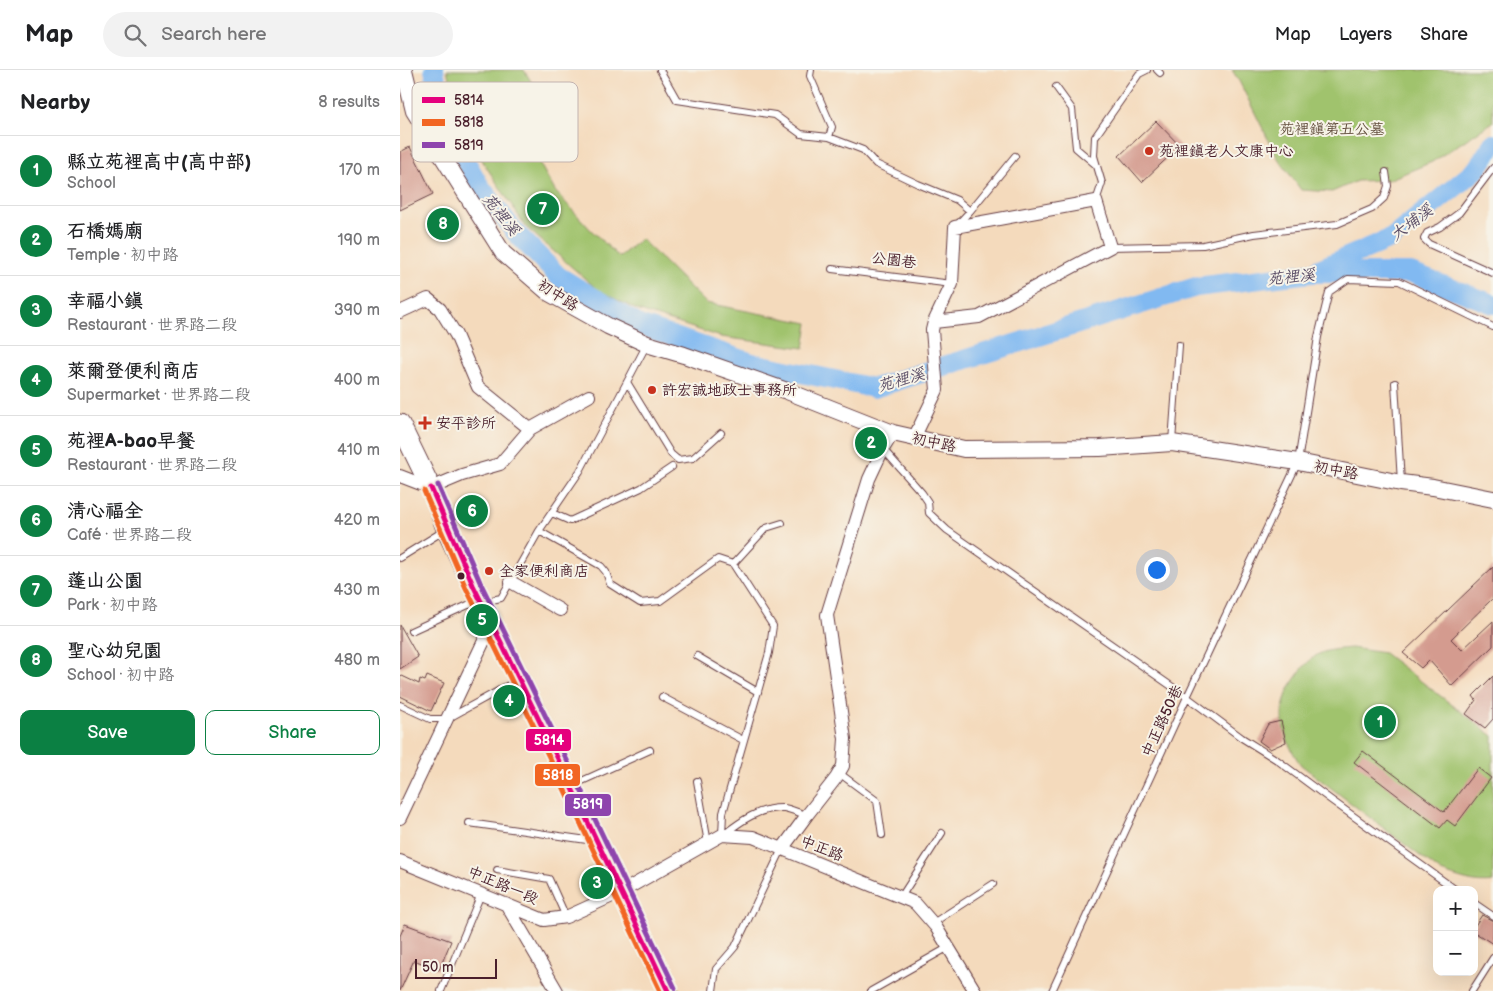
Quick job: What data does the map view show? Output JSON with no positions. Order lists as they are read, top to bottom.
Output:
{
  "streets": {
    "street": ["初中路", "中正路", "中正路一段"],
    "lane": ["公園巷", "中正路50巷"]
  },
  "crossings": [
    ["初中路", "中正路50巷"]
  ],
  "water": ["苑裡溪", "大埔溪"],
  "parks": ["苑裡鎮第五公墓"],
  "places": {
    "other": ["苑裡鎮老人文康中心", "許宏誠地政士事務所", "全家便利商店"],
    "health": ["安平診所"]
  },
  "lines": ["transit line 5819", "transit line 5814", "transit line 5818"],
  "legend": ["5814", "5818", "5819"],
  "scale_bar": "50 m",
  "page": {
    "header": "Map",
    "search": "Search here",
    "nav": ["Map", "Layers", "Share"],
    "heading": ["Nearby", "8 results"],
    "list": [
      {
        "mark": "1",
        "name": "縣立苑裡高中(高中部)",
        "note": "School",
        "value": "170 m"
      },
      {
        "mark": "2",
        "name": "石橋媽廟",
        "note": "Temple · 初中路",
        "value": "190 m"
      },
      {
        "mark": "3",
        "name": "幸福小鎮",
        "note": "Restaurant · 世界路二段",
        "value": "390 m"
      },
      {
        "mark": "4",
        "name": "萊爾登便利商店",
        "note": "Supermarket · 世界路二段",
        "value": "400 m"
      },
      {
        "mark": "5",
        "name": "苑裡A-bao早餐",
        "note": "Restaurant · 世界路二段",
        "value": "410 m"
      },
      {
        "mark": "6",
        "name": "清心福全",
        "note": "Café · 世界路二段",
        "value": "420 m"
      },
      {
        "mark": "7",
        "name": "蓬山公園",
        "note": "Park · 初中路",
        "value": "430 m"
      },
      {
        "mark": "8",
        "name": "聖心幼兒園",
        "note": "School · 初中路",
        "value": "480 m"
      }
    ],
    "pins": [
      "7",
      "8",
      "2",
      "6",
      "5",
      "4",
      "1",
      "3"
    ],
    "buttons": ["Save", "Share"],
    "map_buttons": ["+", "−"],
    "scale": "50 m"
  }
}
